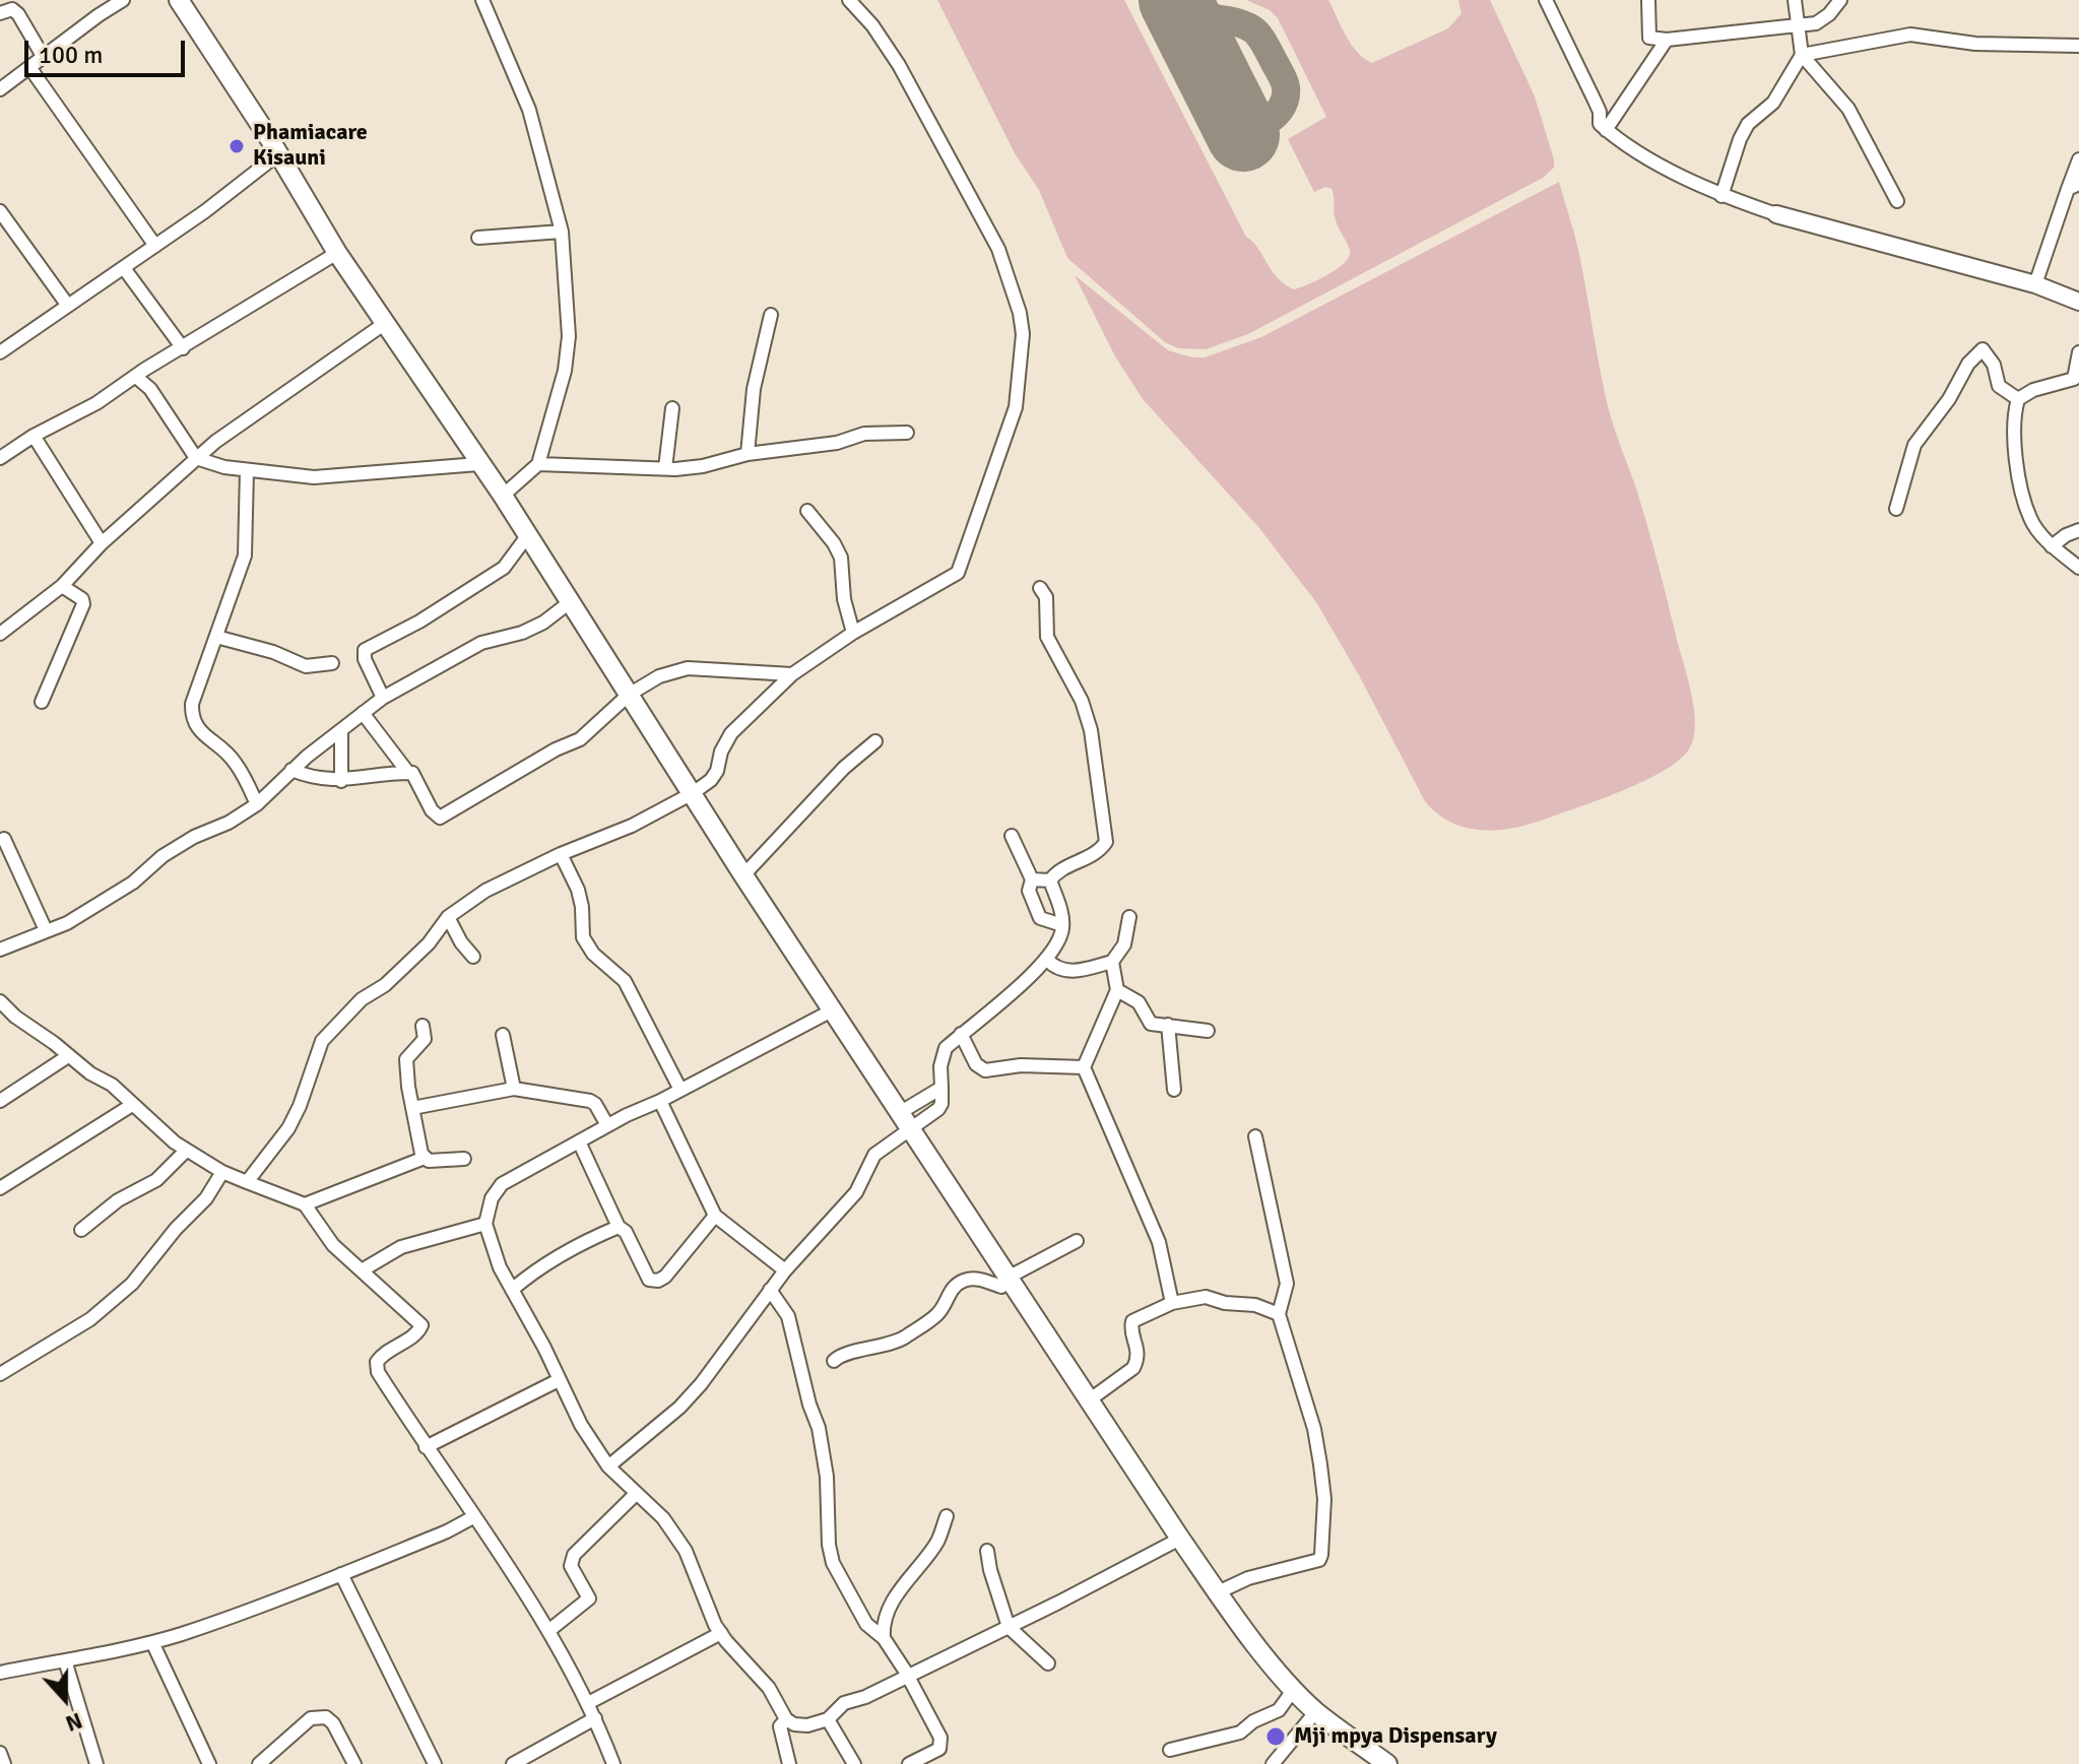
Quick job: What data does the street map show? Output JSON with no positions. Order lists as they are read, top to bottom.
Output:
{
  "places": ["Phamiacare Kisauni", "Mji mpya Dispensary"],
  "scale_bar": "100 m",
  "north": "bottom"
}
